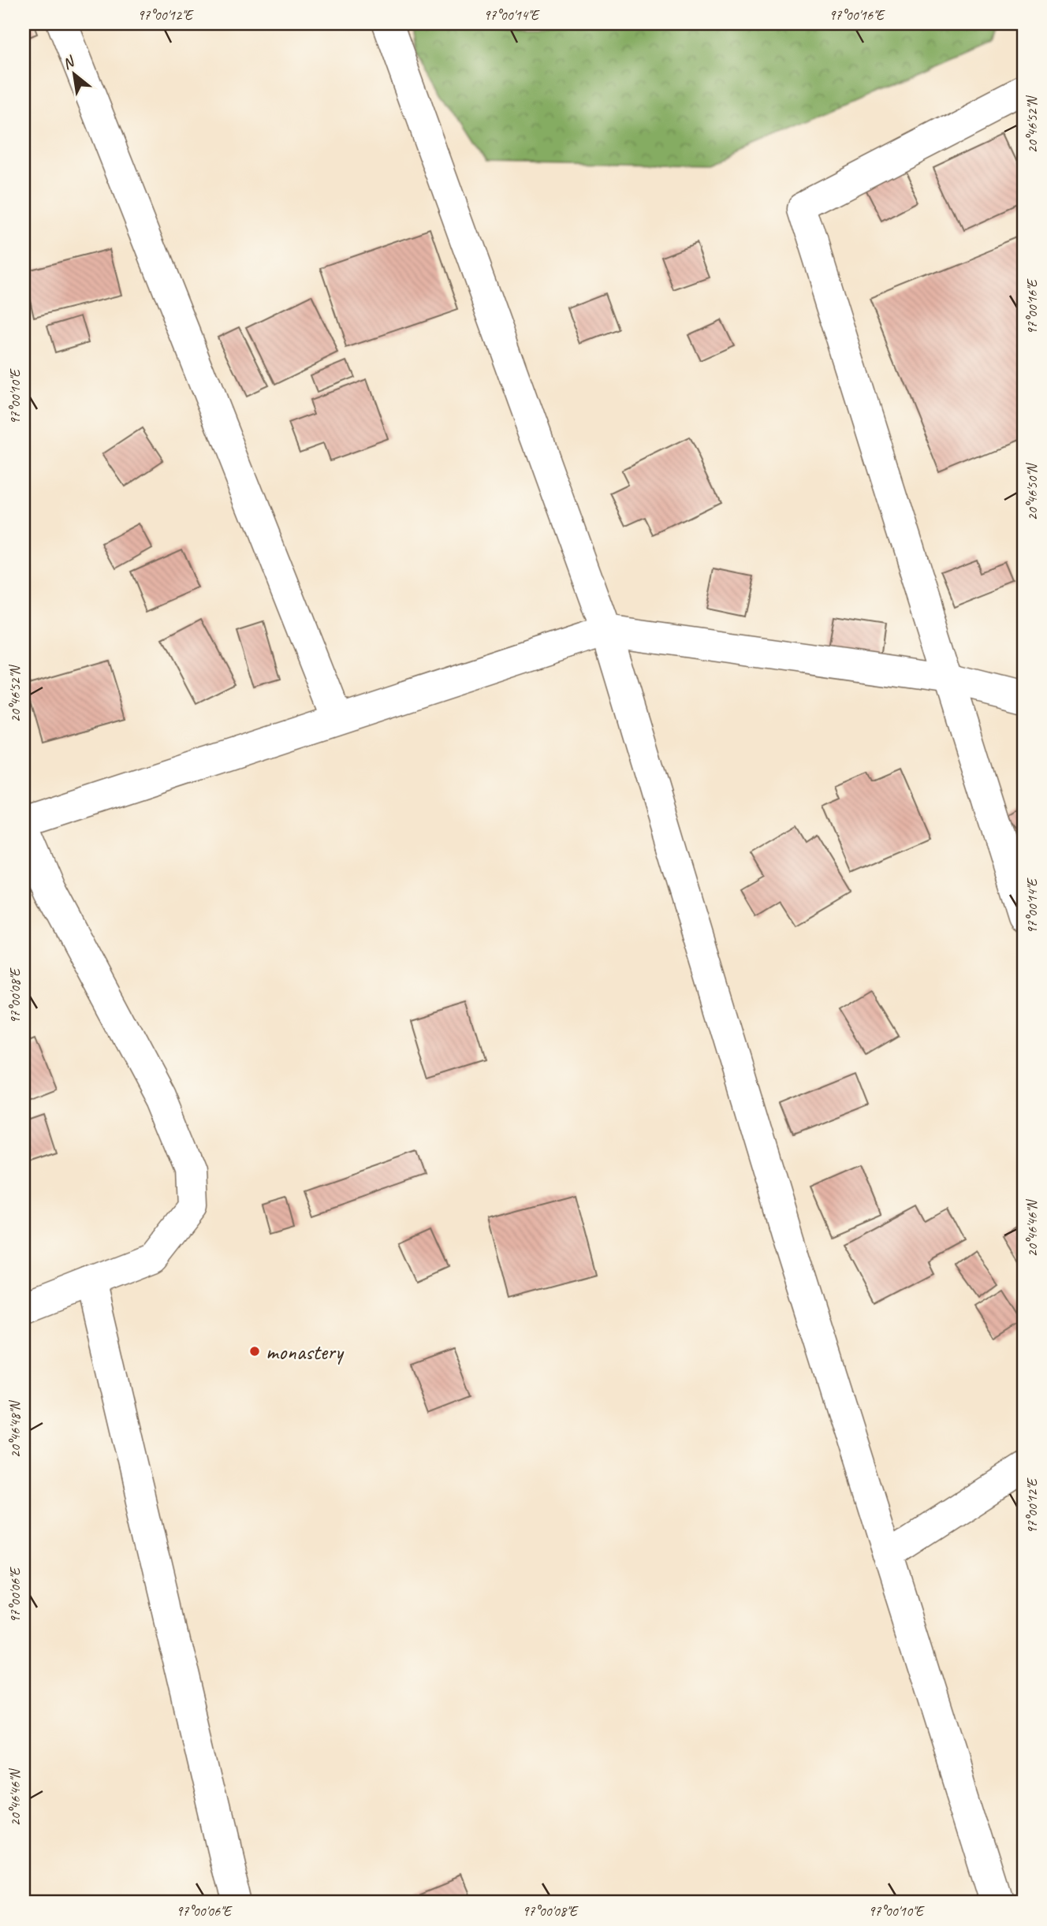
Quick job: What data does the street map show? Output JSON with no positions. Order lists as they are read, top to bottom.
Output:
{
  "places": ["monastery"],
  "north": "top left",
  "coordinates": [
    "97°00'12\"E",
    "97°00'14\"E",
    "97°00'16\"E",
    "20°46'52\"N",
    "97°00'10\"E",
    "20°46'50\"N",
    "97°00'08\"E",
    "20°46'46\"N",
    "20°46'48\"N",
    "97°00'06\"E"
  ]
}
